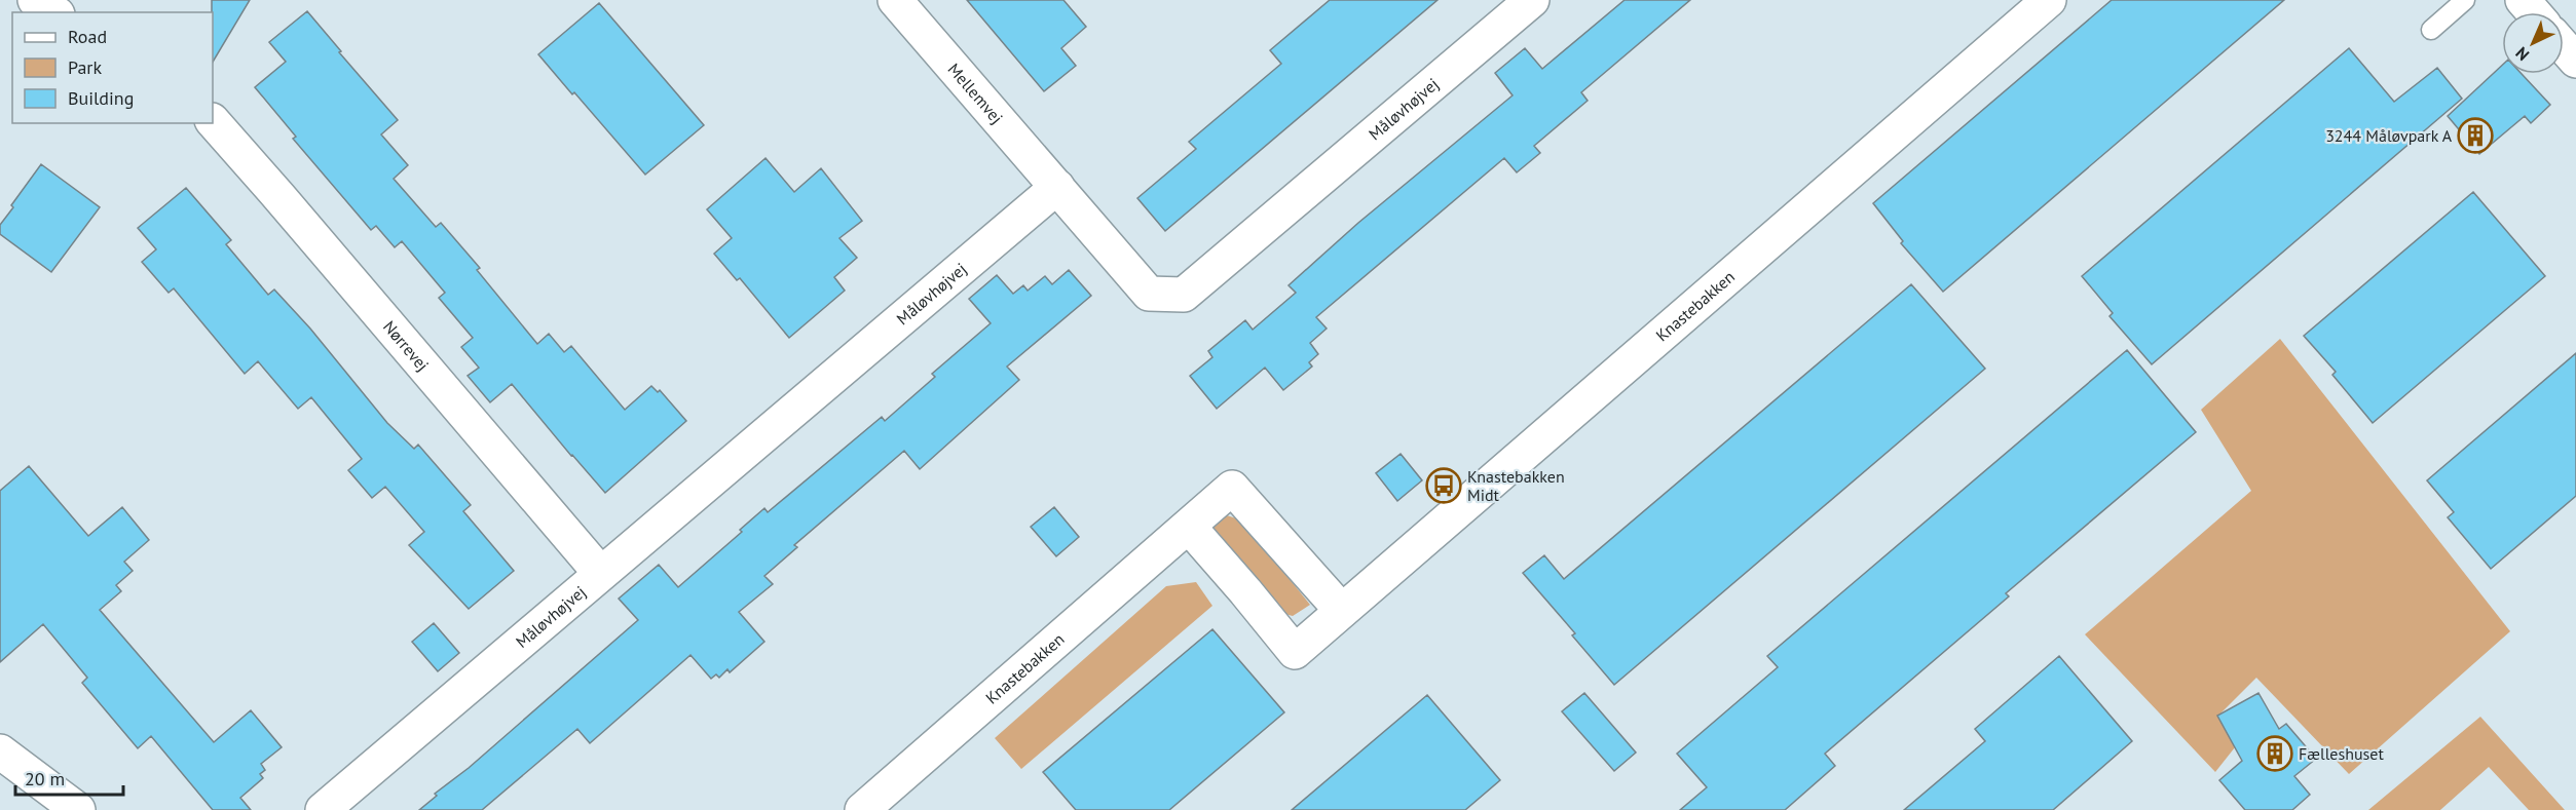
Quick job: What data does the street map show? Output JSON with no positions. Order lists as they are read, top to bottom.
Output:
{
  "streets": {
    "street": [
      "Mellemvej",
      "Måløvhøjvej",
      "Knastebakken",
      "Nørrevej"
    ]
  },
  "crossings": [
    ["Mellemvej", "Måløvhøjvej"],
    ["Måløvhøjvej", "Nørrevej"]
  ],
  "places": {
    "building": ["3244 Måløvpark A", "Fælleshuset"],
    "bus stop": ["Knastebakken Midt"]
  },
  "legend": ["Road", "Park", "Building"],
  "scale_bar": "20 m",
  "north": "bottom left"
}
